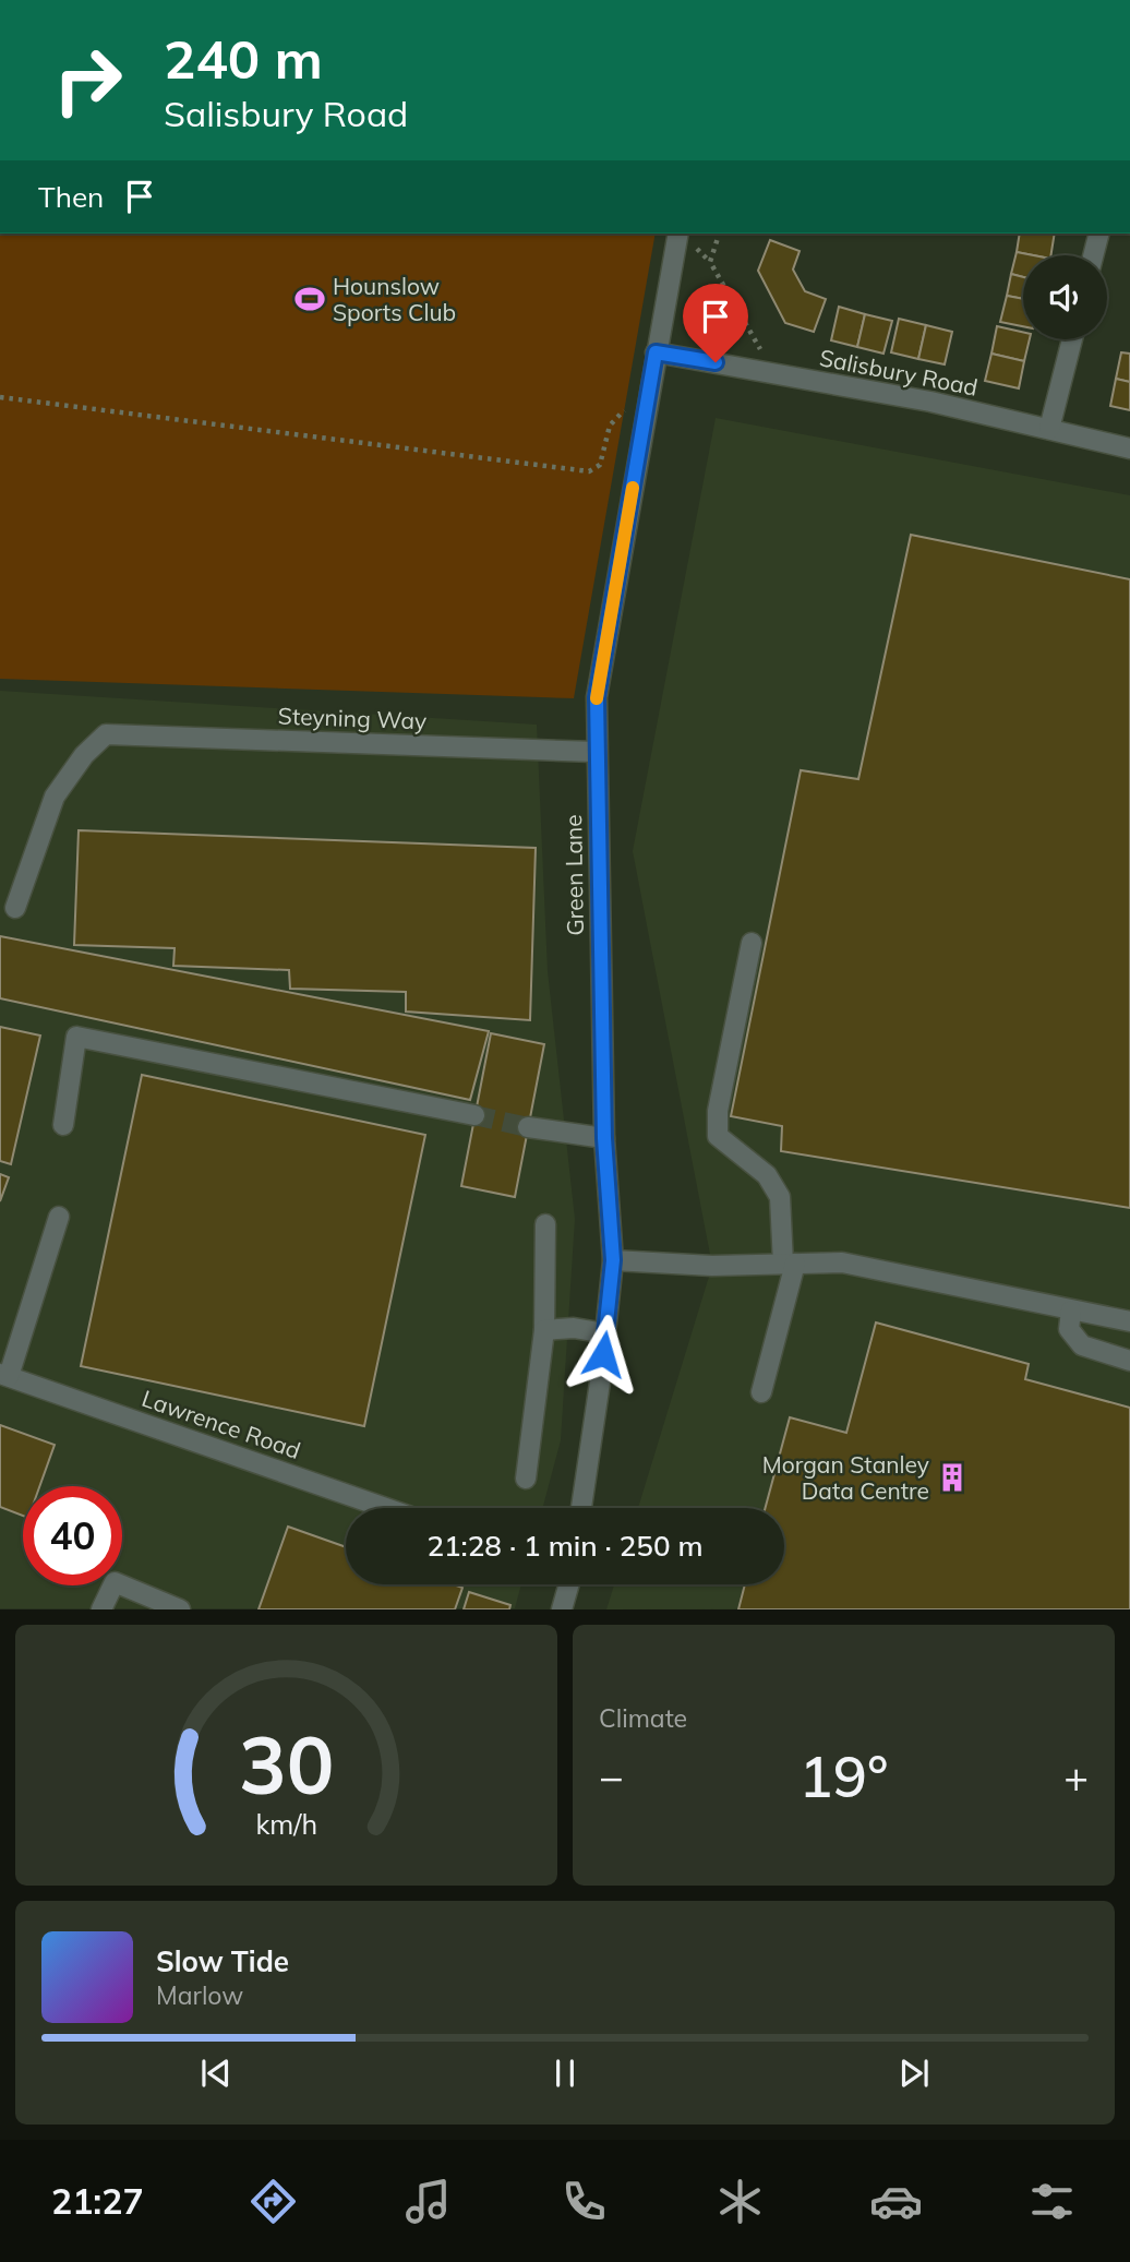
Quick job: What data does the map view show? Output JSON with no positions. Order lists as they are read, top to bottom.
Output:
{
  "streets": {
    "street": [
      "Salisbury Road",
      "Steyning Way",
      "Green Lane",
      "Lawrence Road"
    ]
  },
  "crossings": [
    ["Salisbury Road", "Green Lane"],
    ["Steyning Way", "Green Lane"]
  ],
  "places": {
    "sports": ["Hounslow Sports Club"],
    "building": ["Morgan Stanley Data Centre"]
  },
  "page": {
    "turn": ["240 m", "Salisbury Road"],
    "then": "Then",
    "limit": "40",
    "trip": "21:28 · 1 min · 250 m",
    "tile": "Climate",
    "heat": ["−", "19°", "+"],
    "song": ["Slow Tide", "Marlow"],
    "tabs": "21:27",
    "gauge": ["30", "km/h"]
  }
}
